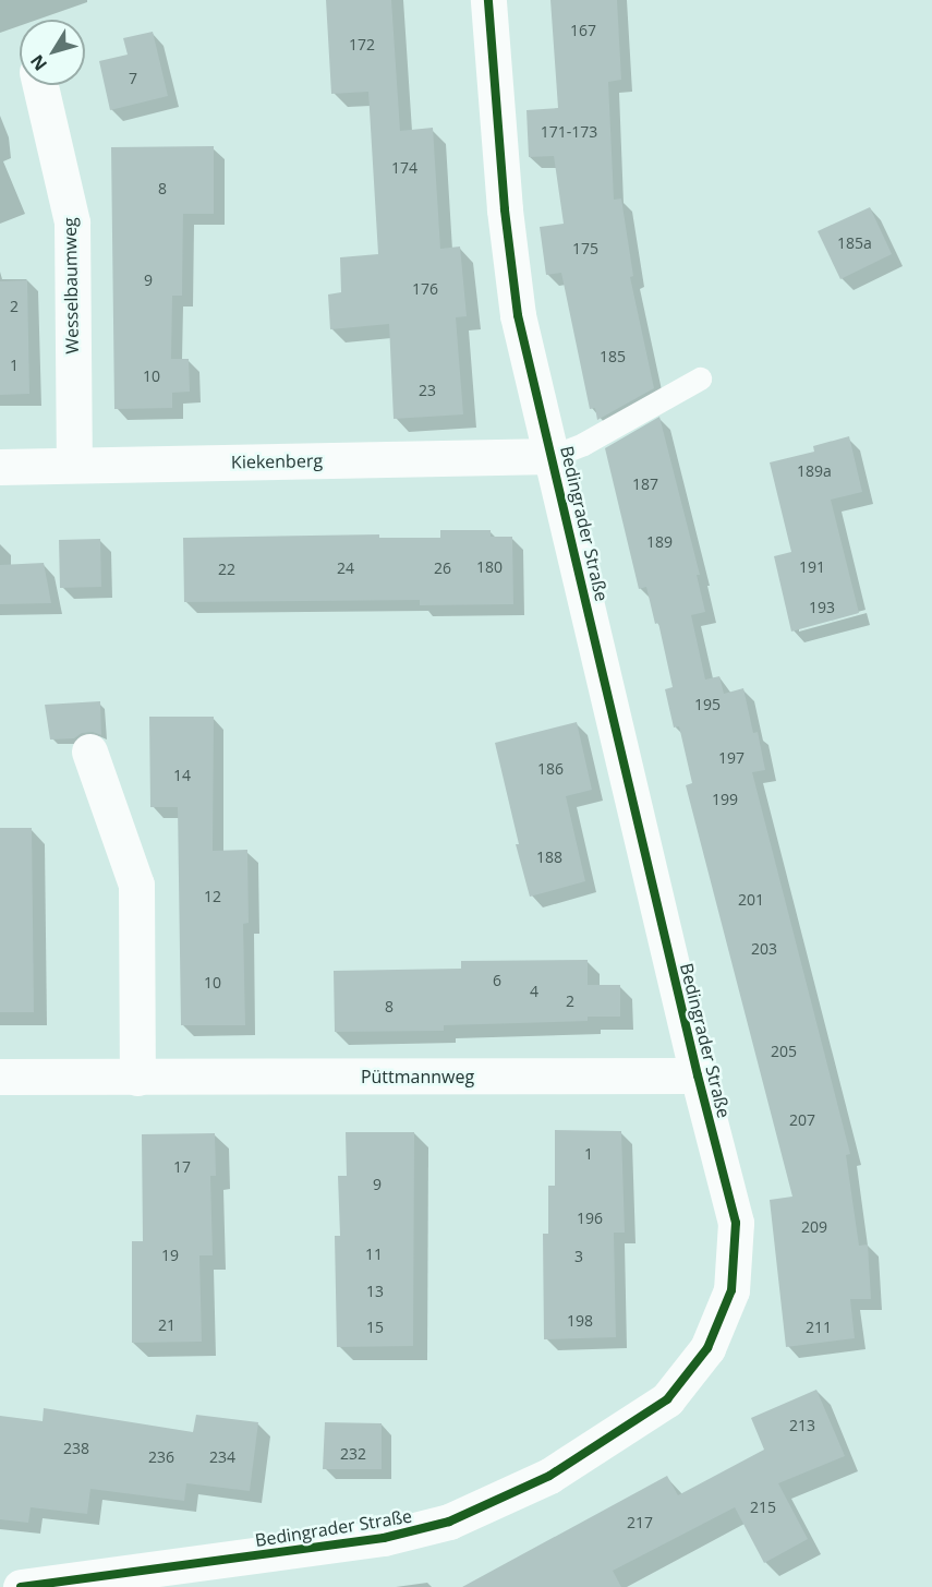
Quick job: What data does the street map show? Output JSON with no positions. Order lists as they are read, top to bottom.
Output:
{
  "streets": {
    "street": [
      "Wesselbaumweg",
      "Kiekenberg",
      "Bedingrader Straße",
      "Püttmannweg"
    ]
  },
  "crossings": [
    ["Wesselbaumweg", "Kiekenberg"],
    ["Kiekenberg", "Bedingrader Straße"],
    ["Bedingrader Straße", "Püttmannweg"]
  ],
  "house_numbers": [
    "167",
    "172",
    "7",
    "171-173",
    "174",
    "8",
    "185a",
    "175",
    "9",
    "176",
    "2",
    "185",
    "1",
    "10",
    "23",
    "189a",
    "187",
    "189",
    "180",
    "191",
    "24",
    "26",
    "22",
    "193",
    "195",
    "197",
    "186",
    "14",
    "199",
    "188",
    "12",
    "201",
    "203",
    "6",
    "10",
    "4",
    "2",
    "8",
    "205",
    "207",
    "1",
    "17",
    "9",
    "196",
    "209",
    "11",
    "19",
    "3",
    "13",
    "198",
    "21",
    "15",
    "211",
    "213",
    "238",
    "232",
    "236",
    "234",
    "215",
    "217"
  ],
  "north": "bottom left"
}
